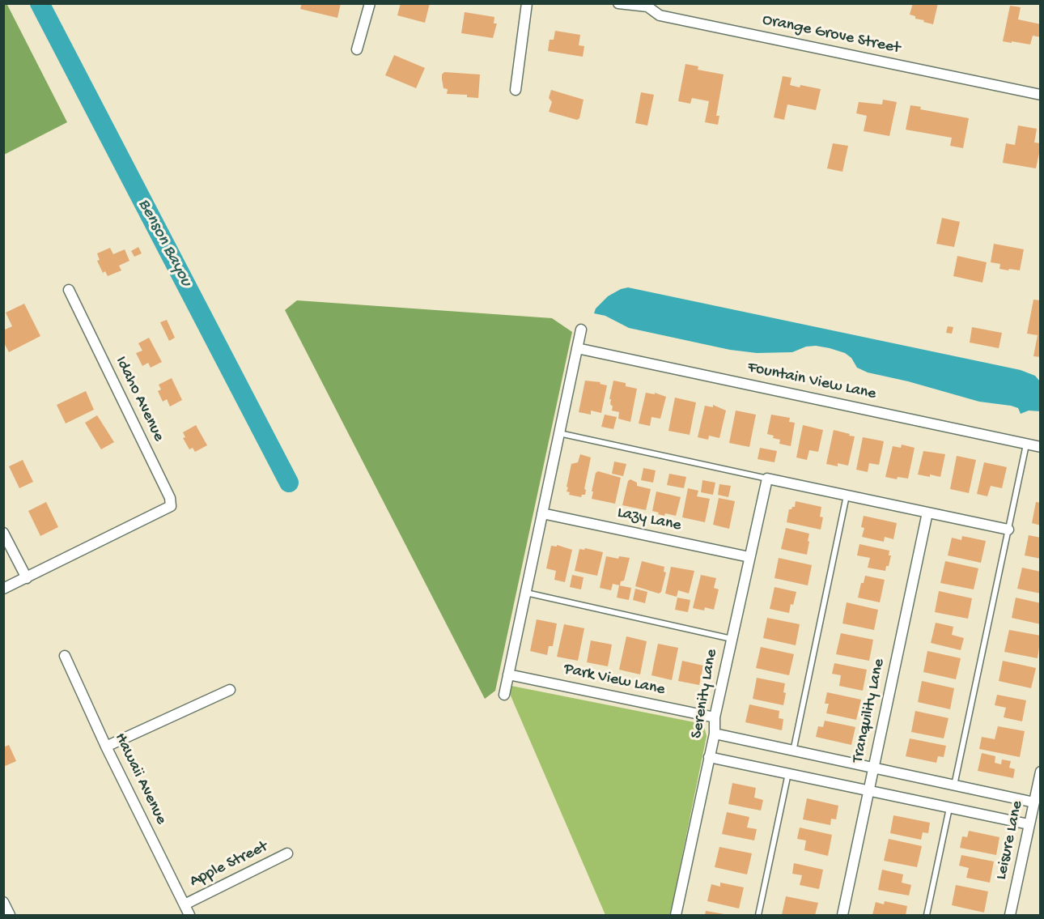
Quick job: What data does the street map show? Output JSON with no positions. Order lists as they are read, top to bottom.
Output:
{
  "streets": {
    "street": [
      "Orange Grove Street",
      "Fountain View Lane",
      "Idaho Avenue",
      "Lazy Lane",
      "Park View Lane",
      "Serenity Lane",
      "Tranquility Lane",
      "Hawaii Avenue",
      "Leisure Lane",
      "Apple Street"
    ]
  },
  "crossings": [
    ["Lazy Lane", "Serenity Lane"],
    ["Park View Lane", "Serenity Lane"],
    ["Hawaii Avenue", "Apple Street"]
  ],
  "water": ["Benson Bayou"]
}
